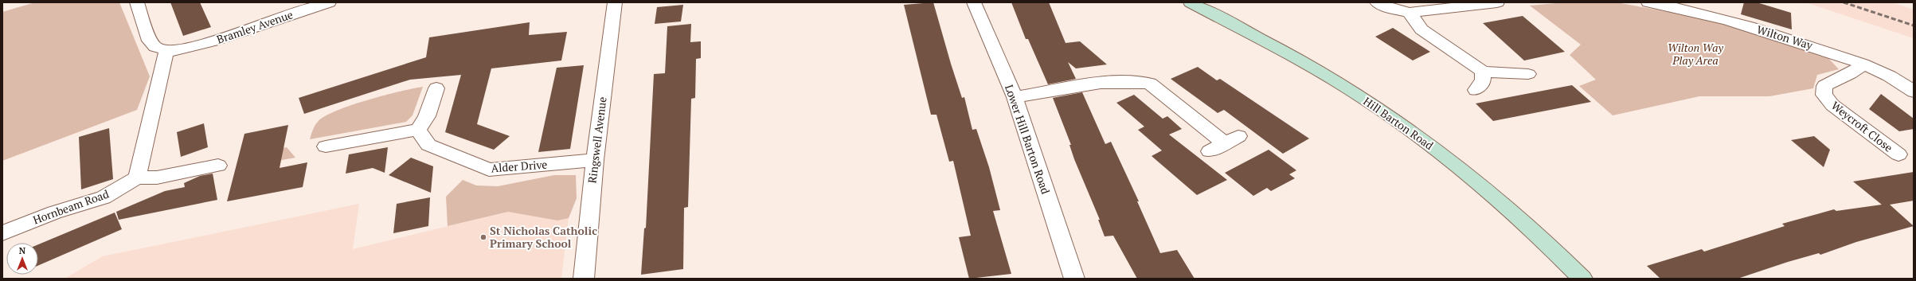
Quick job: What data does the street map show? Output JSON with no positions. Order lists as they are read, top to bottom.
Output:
{
  "streets": {
    "main road": ["Hill Barton Road"],
    "street": [
      "Bramley Avenue",
      "Wilton Way",
      "Weycroft Close",
      "Lower Hill Barton Road",
      "Ringswell Avenue",
      "Alder Drive",
      "Hornbeam Road"
    ]
  },
  "crossings": [
    ["Wilton Way", "Weycroft Close"],
    ["Ringswell Avenue", "Alder Drive"]
  ],
  "parks": ["Wilton Way Play Area"],
  "places": ["St Nicholas Catholic Primary School"],
  "north": "top"
}
